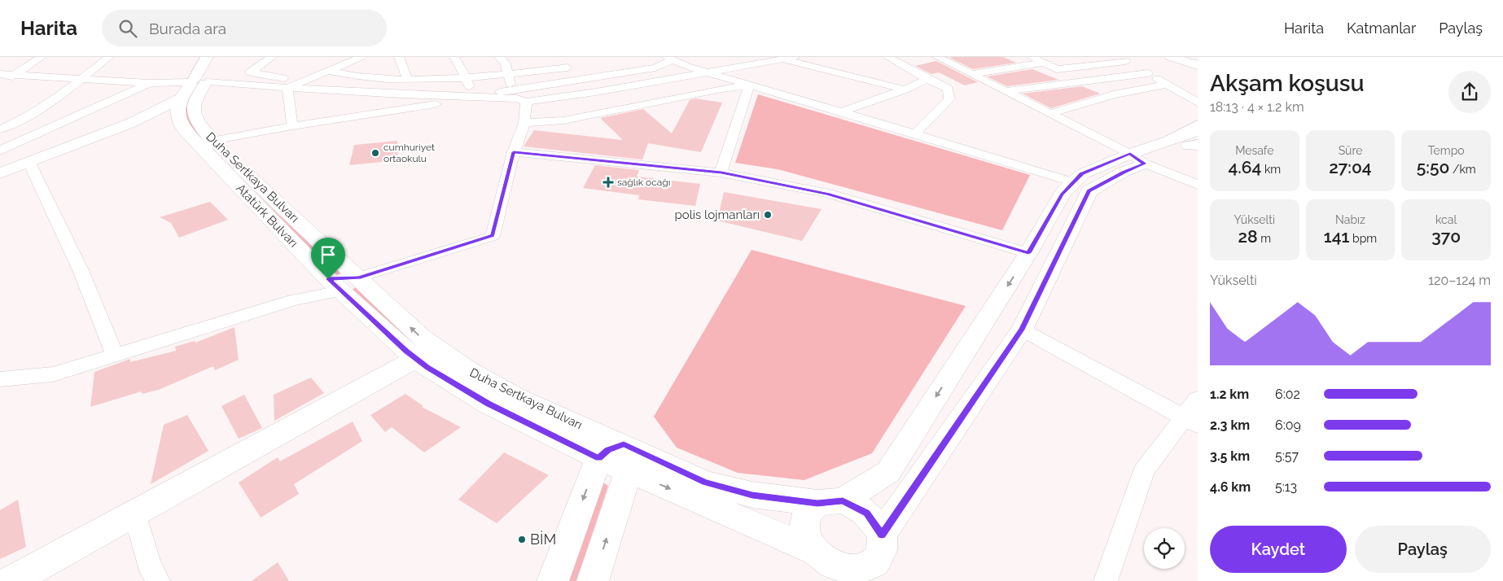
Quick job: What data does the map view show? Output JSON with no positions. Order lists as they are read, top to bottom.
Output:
{
  "streets": {
    "main road": ["Duha Sertkaya Bulvarı", "Atatürk Bulvarı"]
  },
  "crossings": [
    ["Duha Sertkaya Bulvarı", "Atatürk Bulvarı"]
  ],
  "places": {
    "other": ["cumhuriyet ortaokulu", "polis lojmanları", "BİM"],
    "health": ["sağlık ocağı"]
  },
  "page": {
    "header": "Harita",
    "search": "Burada ara",
    "nav": ["Harita", "Katmanlar", "Paylaş"],
    "heading": ["Akşam koşusu", "18:13 · 4 × 1.2 km"],
    "stats": [
      ["Mesafe", "4.64 km"],
      ["Süre", "27:04"],
      ["Tempo", "5:50 /km"],
      ["Yükselti", "28 m"],
      ["Nabız", "141 bpm"],
      ["kcal", "370"]
    ],
    "chart": ["Yükselti", "120–124 m"],
    "list": [
      {
        "name": "1.2 km",
        "note": "6:02"
      },
      {
        "name": "2.3 km",
        "note": "6:09"
      },
      {
        "name": "3.5 km",
        "note": "5:57"
      },
      {
        "name": "4.6 km",
        "note": "5:13"
      }
    ],
    "buttons": ["Kaydet", "Paylaş"]
  }
}
